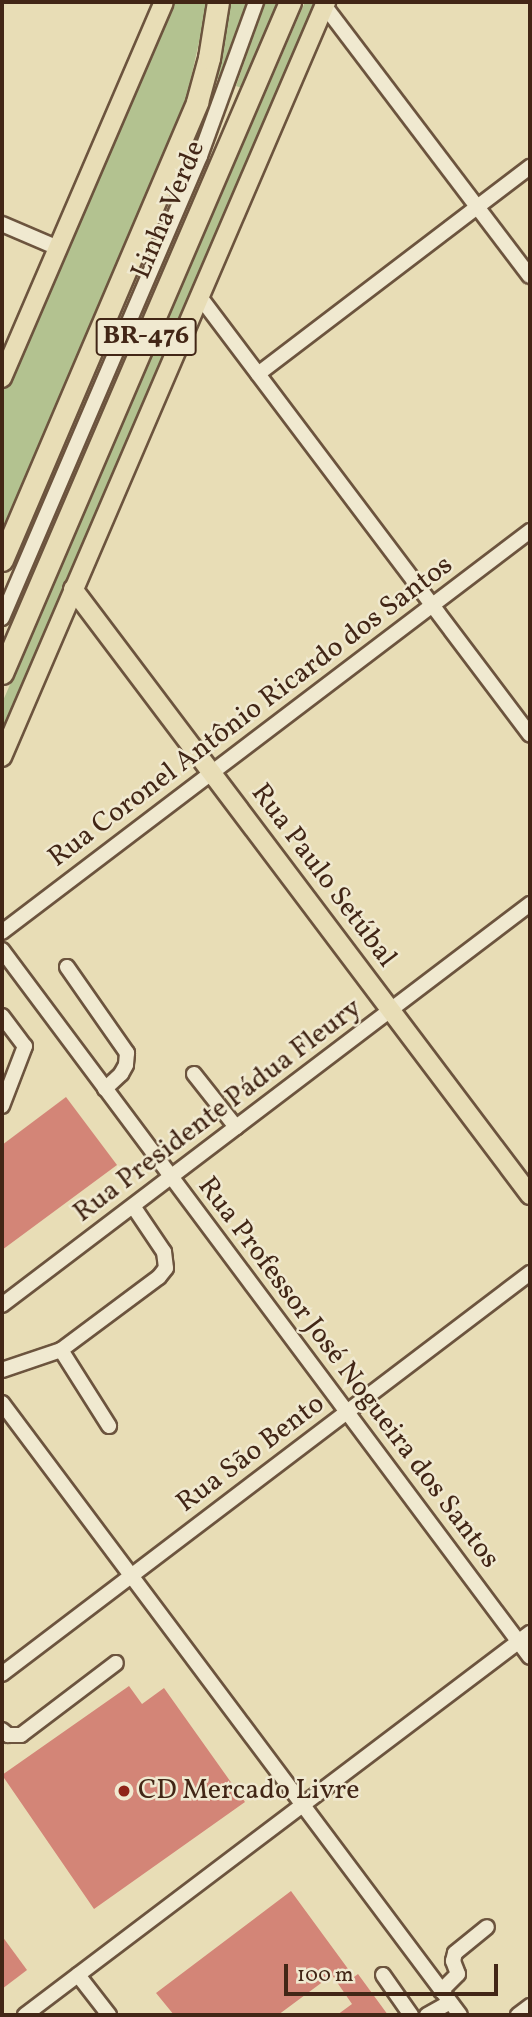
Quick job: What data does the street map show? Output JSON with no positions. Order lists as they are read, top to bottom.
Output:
{
  "streets": {
    "highway": ["Linha Verde", "BR-476"],
    "main road": ["Rua Paulo Setúbal"],
    "street": [
      "Rua Coronel Antônio Ricardo dos Santos",
      "Rua Presidente Pádua Fleury",
      "Rua Professor José Nogueira dos Santos",
      "Rua São Bento"
    ]
  },
  "crossings": [
    ["Rua Coronel Antônio Ricardo dos Santos", "Rua Paulo Setúbal"],
    ["Rua Paulo Setúbal", "Rua Presidente Pádua Fleury"],
    ["Rua Presidente Pádua Fleury", "Rua Professor José Nogueira dos Santos"],
    ["Rua Professor José Nogueira dos Santos", "Rua São Bento"]
  ],
  "places": ["CD Mercado Livre"],
  "scale_bar": "100 m"
}
